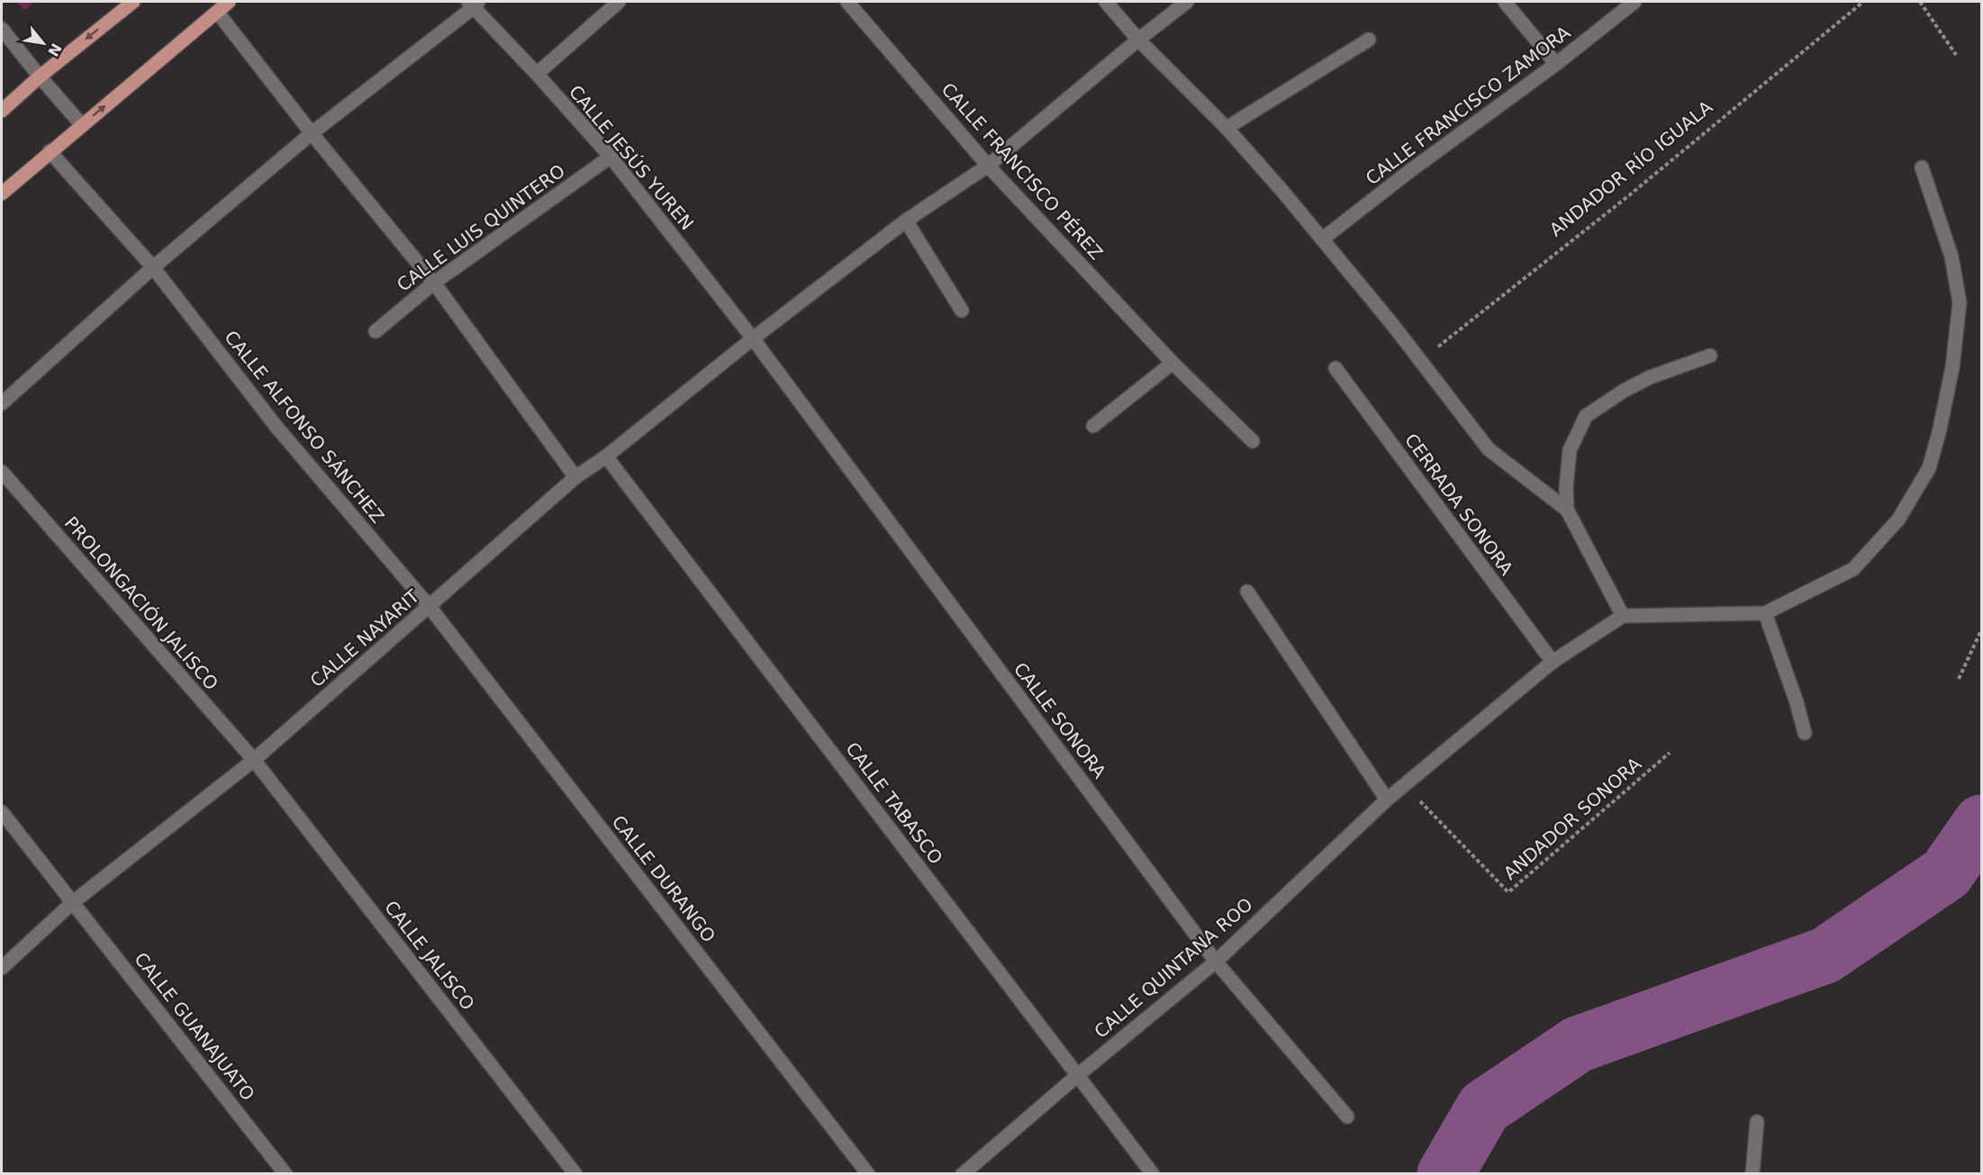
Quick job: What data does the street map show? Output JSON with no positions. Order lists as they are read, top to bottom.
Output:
{
  "streets": {
    "street": [
      "CALLE FRANCISCO ZAMORA",
      "CALLE JESÚS YUREN",
      "CALLE FRANCISCO PÉREZ",
      "CALLE LUIS QUINTERO",
      "CALLE ALFONSO SÁNCHEZ",
      "CERRADA SONORA",
      "PROLONGACIÓN JALISCO",
      "CALLE NAYARIT",
      "CALLE SONORA",
      "CALLE TABASCO",
      "CALLE DURANGO",
      "CALLE JALISCO",
      "CALLE QUINTANA ROO",
      "CALLE GUANAJUATO"
    ],
    "path": ["ANDADOR RÍO IGUALA", "ANDADOR SONORA"]
  },
  "crossings": [
    ["CALLE JESÚS YUREN", "CALLE LUIS QUINTERO"],
    ["CALLE JESÚS YUREN", "CALLE NAYARIT"],
    ["CALLE JESÚS YUREN", "CALLE SONORA"],
    ["CALLE FRANCISCO PÉREZ", "CALLE NAYARIT"],
    ["CALLE ALFONSO SÁNCHEZ", "CALLE NAYARIT"],
    ["CALLE ALFONSO SÁNCHEZ", "CALLE DURANGO"],
    ["CERRADA SONORA", "CALLE QUINTANA ROO"],
    ["PROLONGACIÓN JALISCO", "CALLE NAYARIT"],
    ["PROLONGACIÓN JALISCO", "CALLE JALISCO"],
    ["CALLE NAYARIT", "CALLE SONORA"],
    ["CALLE NAYARIT", "CALLE TABASCO"],
    ["CALLE NAYARIT", "CALLE DURANGO"],
    ["CALLE NAYARIT", "CALLE JALISCO"],
    ["CALLE NAYARIT", "CALLE GUANAJUATO"],
    ["CALLE SONORA", "CALLE QUINTANA ROO"],
    ["CALLE TABASCO", "CALLE QUINTANA ROO"],
    ["ANDADOR SONORA", "CALLE QUINTANA ROO"]
  ],
  "north": "bottom right"
}
